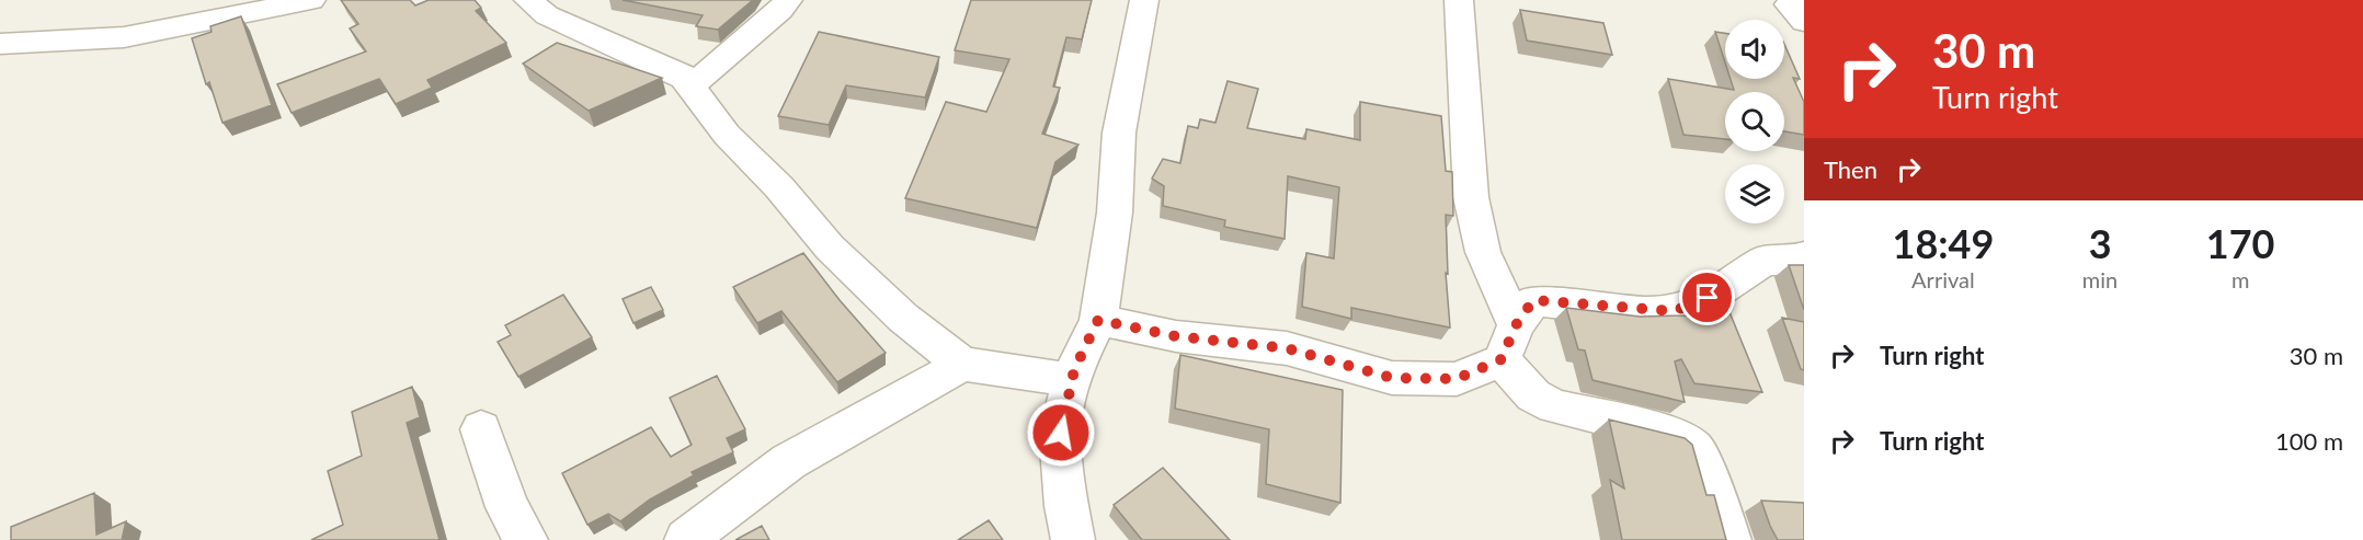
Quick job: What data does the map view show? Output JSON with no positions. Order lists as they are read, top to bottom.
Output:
{
  "page": {
    "turn": ["30 m", "Turn right"],
    "then": "Then",
    "eta": [
      "18:49",
      "Arrival",
      "3",
      "min",
      "170",
      "m"
    ],
    "list": [
      {
        "name": "Turn right",
        "value": "30 m"
      },
      {
        "name": "Turn right",
        "value": "100 m"
      }
    ]
  }
}
